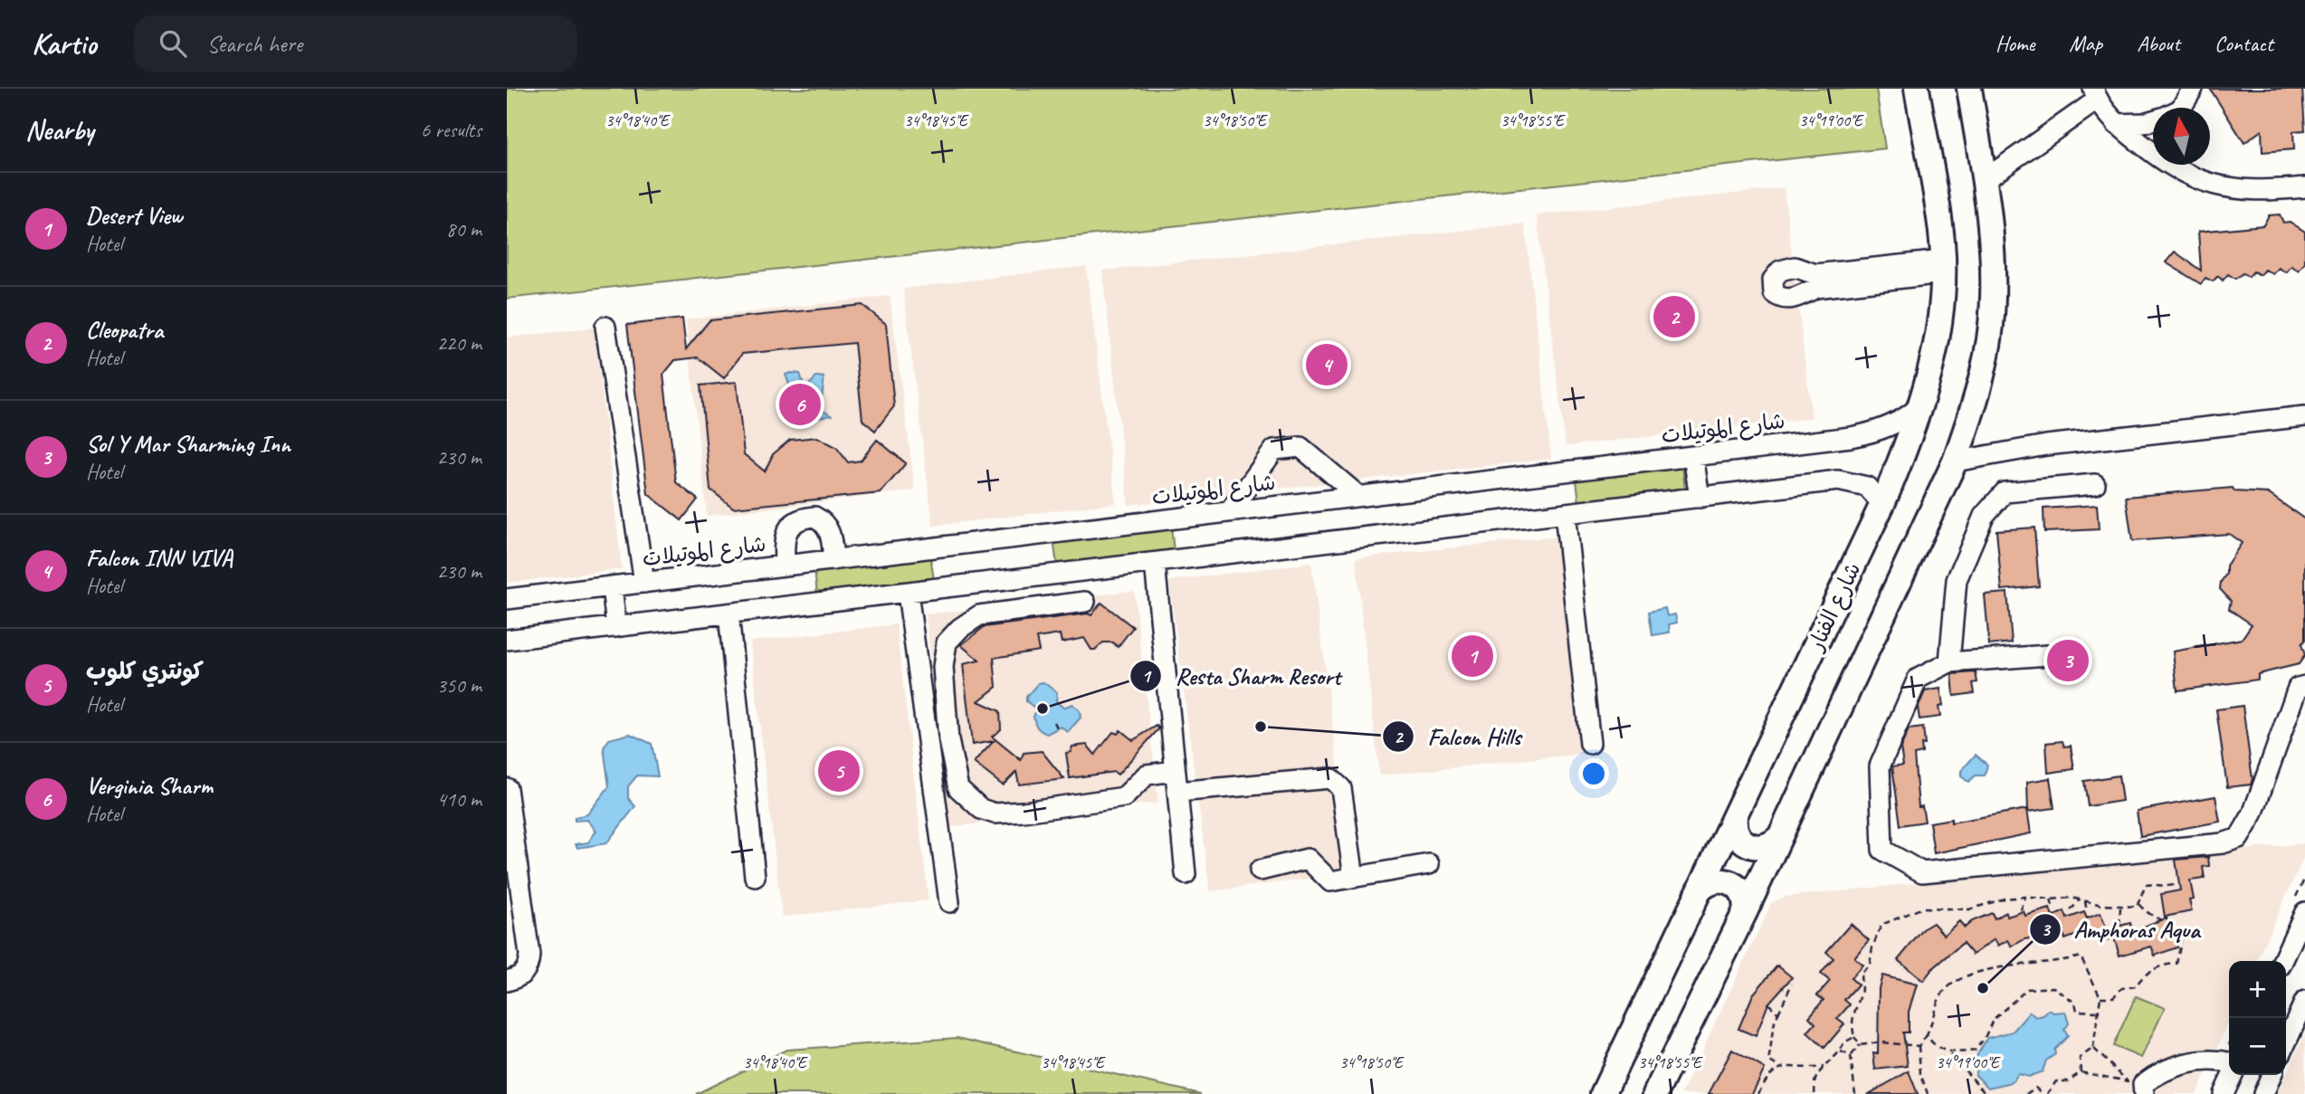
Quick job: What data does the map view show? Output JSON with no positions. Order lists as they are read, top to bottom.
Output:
{
  "streets": {
    "main road": ["شارع الفنار"],
    "street": ["شارع الموتيلات"]
  },
  "crossings": [
    ["شارع الموتيلات", "شارع الفنار"]
  ],
  "places": ["Resta Sharm Resort", "Falcon Hills", "Amphoras Aqua"],
  "north": "top",
  "page": {
    "header": "Kartio",
    "search": "Search here",
    "nav": [
      "Home",
      "Map",
      "About",
      "Contact"
    ],
    "heading": ["Nearby", "6 results"],
    "list": [
      {
        "mark": "1",
        "name": "Desert View",
        "note": "Hotel",
        "value": "80 m"
      },
      {
        "mark": "2",
        "name": "Cleopatra",
        "note": "Hotel",
        "value": "220 m"
      },
      {
        "mark": "3",
        "name": "Sol Y Mar Sharming Inn",
        "note": "Hotel",
        "value": "230 m"
      },
      {
        "mark": "4",
        "name": "Falcon INN VIVA",
        "note": "Hotel",
        "value": "230 m"
      },
      {
        "mark": "5",
        "name": "كونتري كلوب",
        "note": "Hotel",
        "value": "350 m"
      },
      {
        "mark": "6",
        "name": "Verginia Sharm",
        "note": "Hotel",
        "value": "410 m"
      }
    ],
    "pins": [
      "2",
      "4",
      "6",
      "1",
      "3",
      "5"
    ],
    "map_buttons": ["+", "−"]
  },
  "coordinates": [
    "34°18'40\"E",
    "34°18'45\"E",
    "34°18'50\"E",
    "34°18'55\"E",
    "34°19'00\"E"
  ]
}
